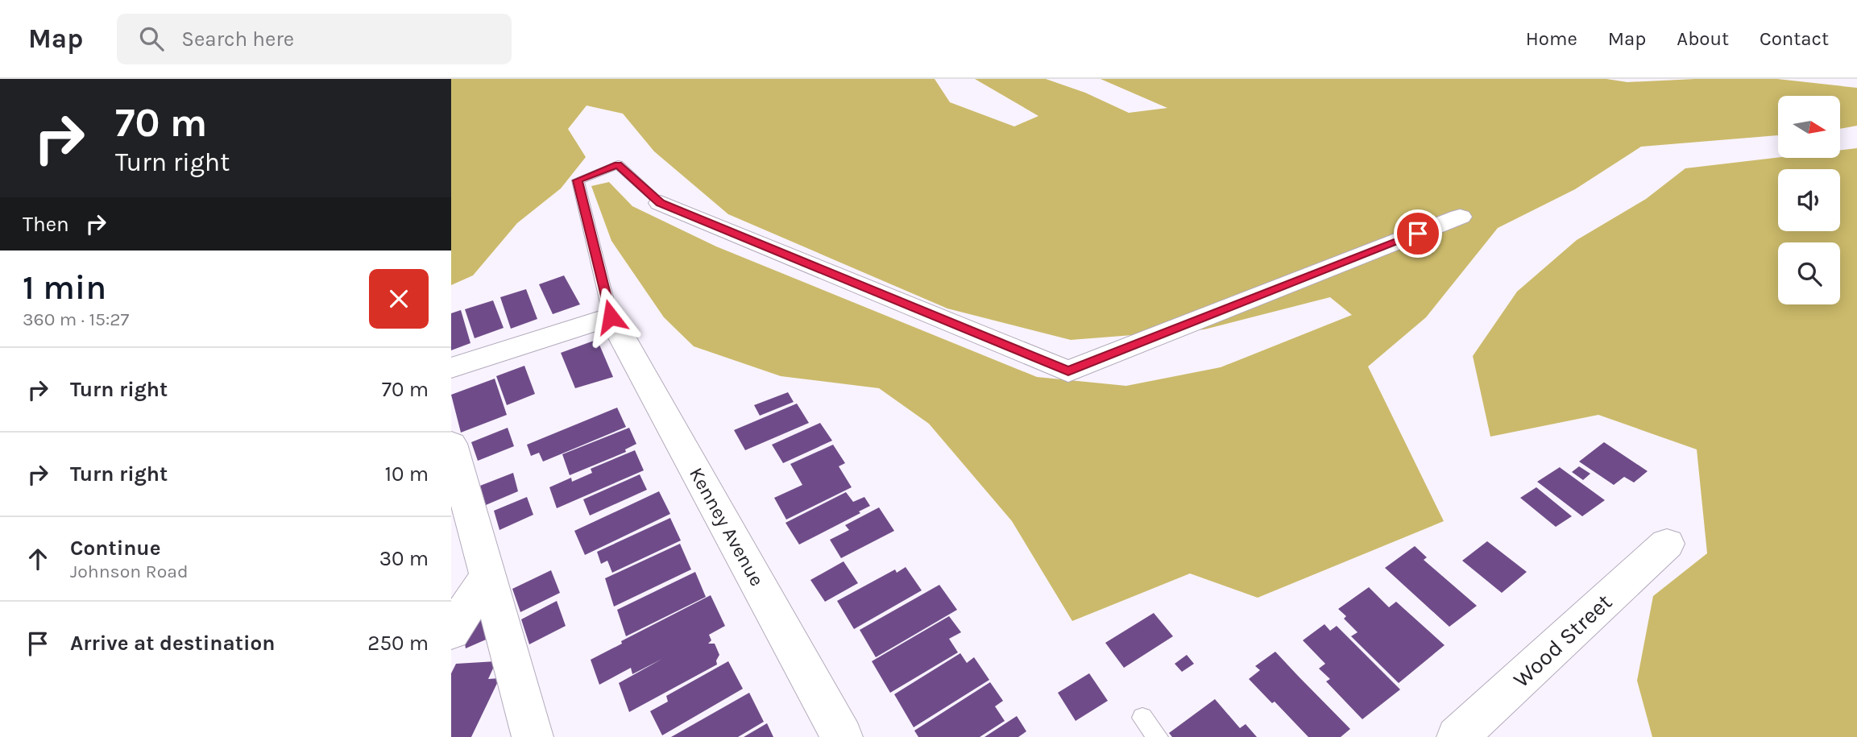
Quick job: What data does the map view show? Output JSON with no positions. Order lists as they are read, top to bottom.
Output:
{
  "streets": {
    "street": ["Kenney Avenue", "Wood Street"]
  },
  "north": "right",
  "page": {
    "header": "Map",
    "search": "Search here",
    "nav": [
      "Home",
      "Map",
      "About",
      "Contact"
    ],
    "turn": ["70 m", "Turn right"],
    "then": "Then",
    "heading": ["1 min", "360 m · 15:27"],
    "list": [
      {
        "name": "Turn right",
        "value": "70 m"
      },
      {
        "name": "Turn right",
        "value": "10 m"
      },
      {
        "name": "Continue",
        "note": "Johnson Road",
        "value": "30 m"
      },
      {
        "name": "Arrive at destination",
        "value": "250 m"
      }
    ]
  }
}
